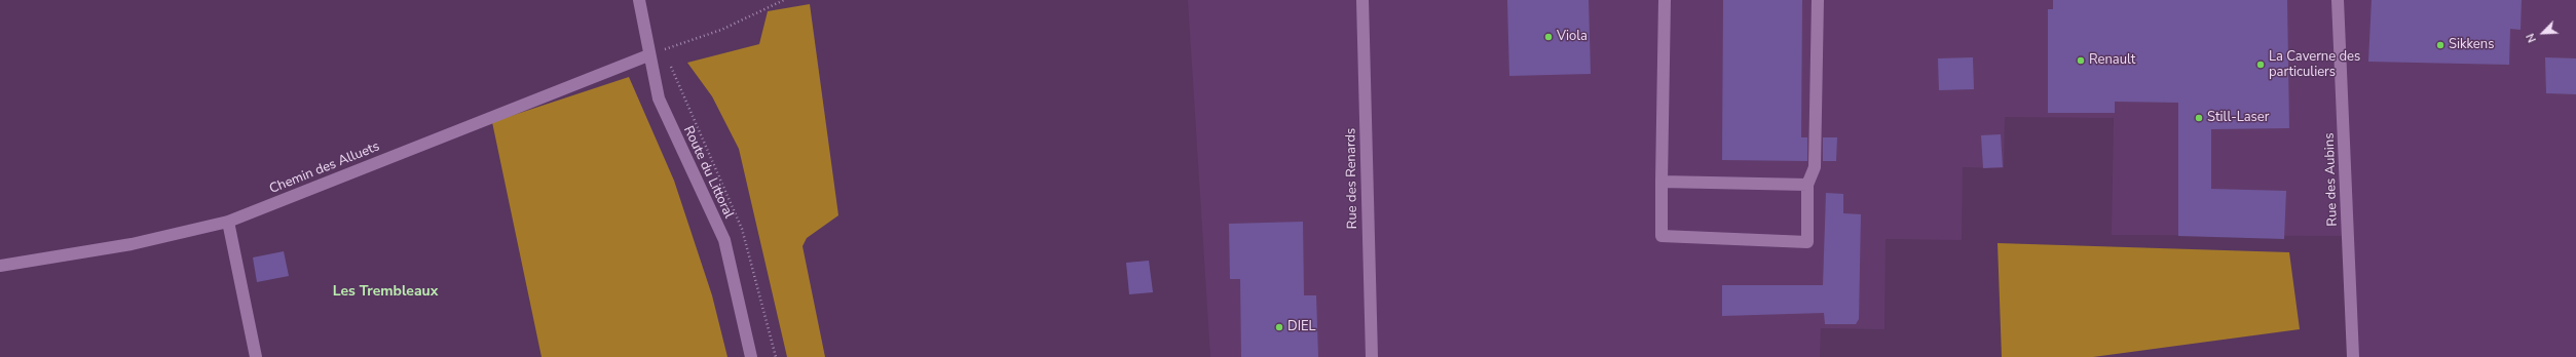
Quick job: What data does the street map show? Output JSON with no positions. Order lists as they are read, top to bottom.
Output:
{
  "streets": {
    "street": [
      "Chemin des Alluets",
      "Route du Littoral",
      "Rue des Renards",
      "Rue des Aubins"
    ]
  },
  "crossings": [
    ["Chemin des Alluets", "Route du Littoral"]
  ],
  "districts": ["Les Trembleaux"],
  "places": [
    "Viola",
    "Sikkens",
    "Renault",
    "La Caverne des particuliers",
    "Still-Laser",
    "DIEL"
  ],
  "north": "bottom left"
}
